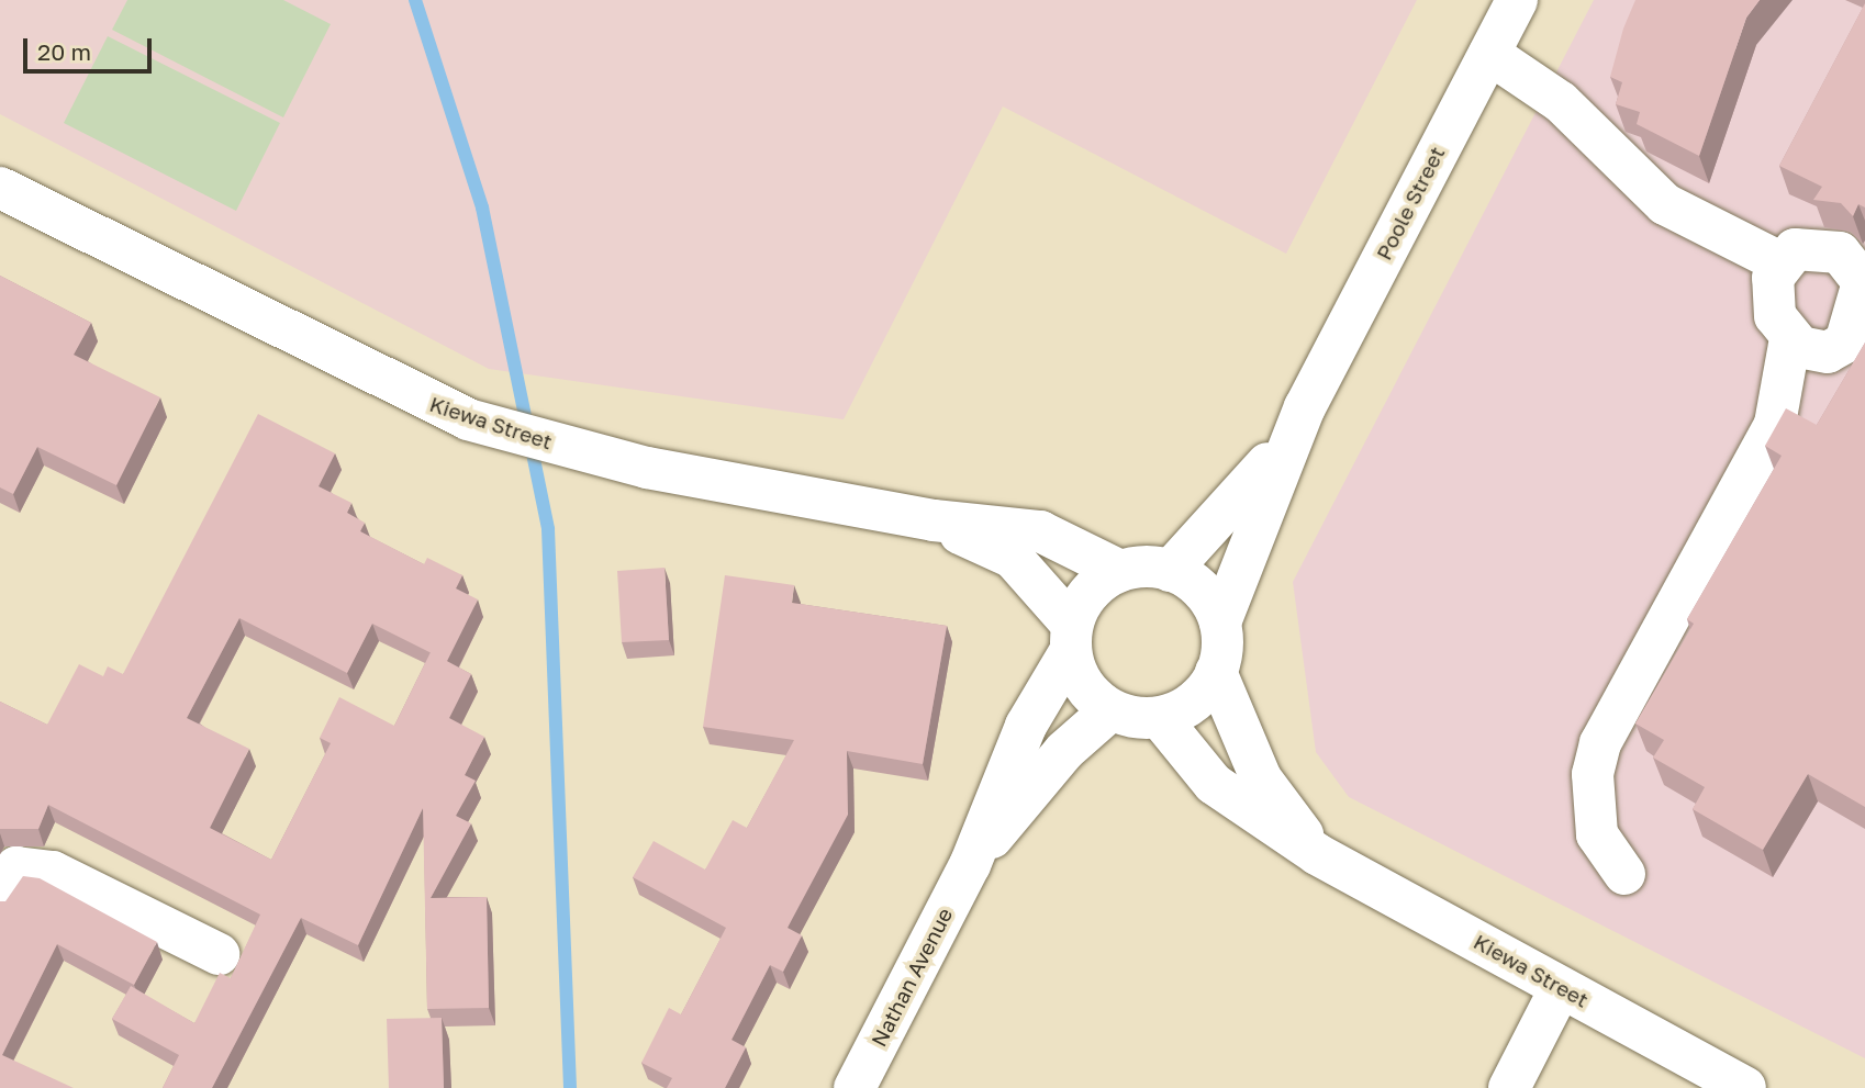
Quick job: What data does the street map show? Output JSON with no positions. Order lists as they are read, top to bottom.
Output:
{
  "streets": {
    "street": ["Poole Street", "Kiewa Street", "Nathan Avenue"]
  },
  "crossings": [
    ["Poole Street", "Kiewa Street"],
    ["Poole Street", "Nathan Avenue"],
    ["Kiewa Street", "Nathan Avenue"]
  ],
  "scale_bar": "20 m"
}
